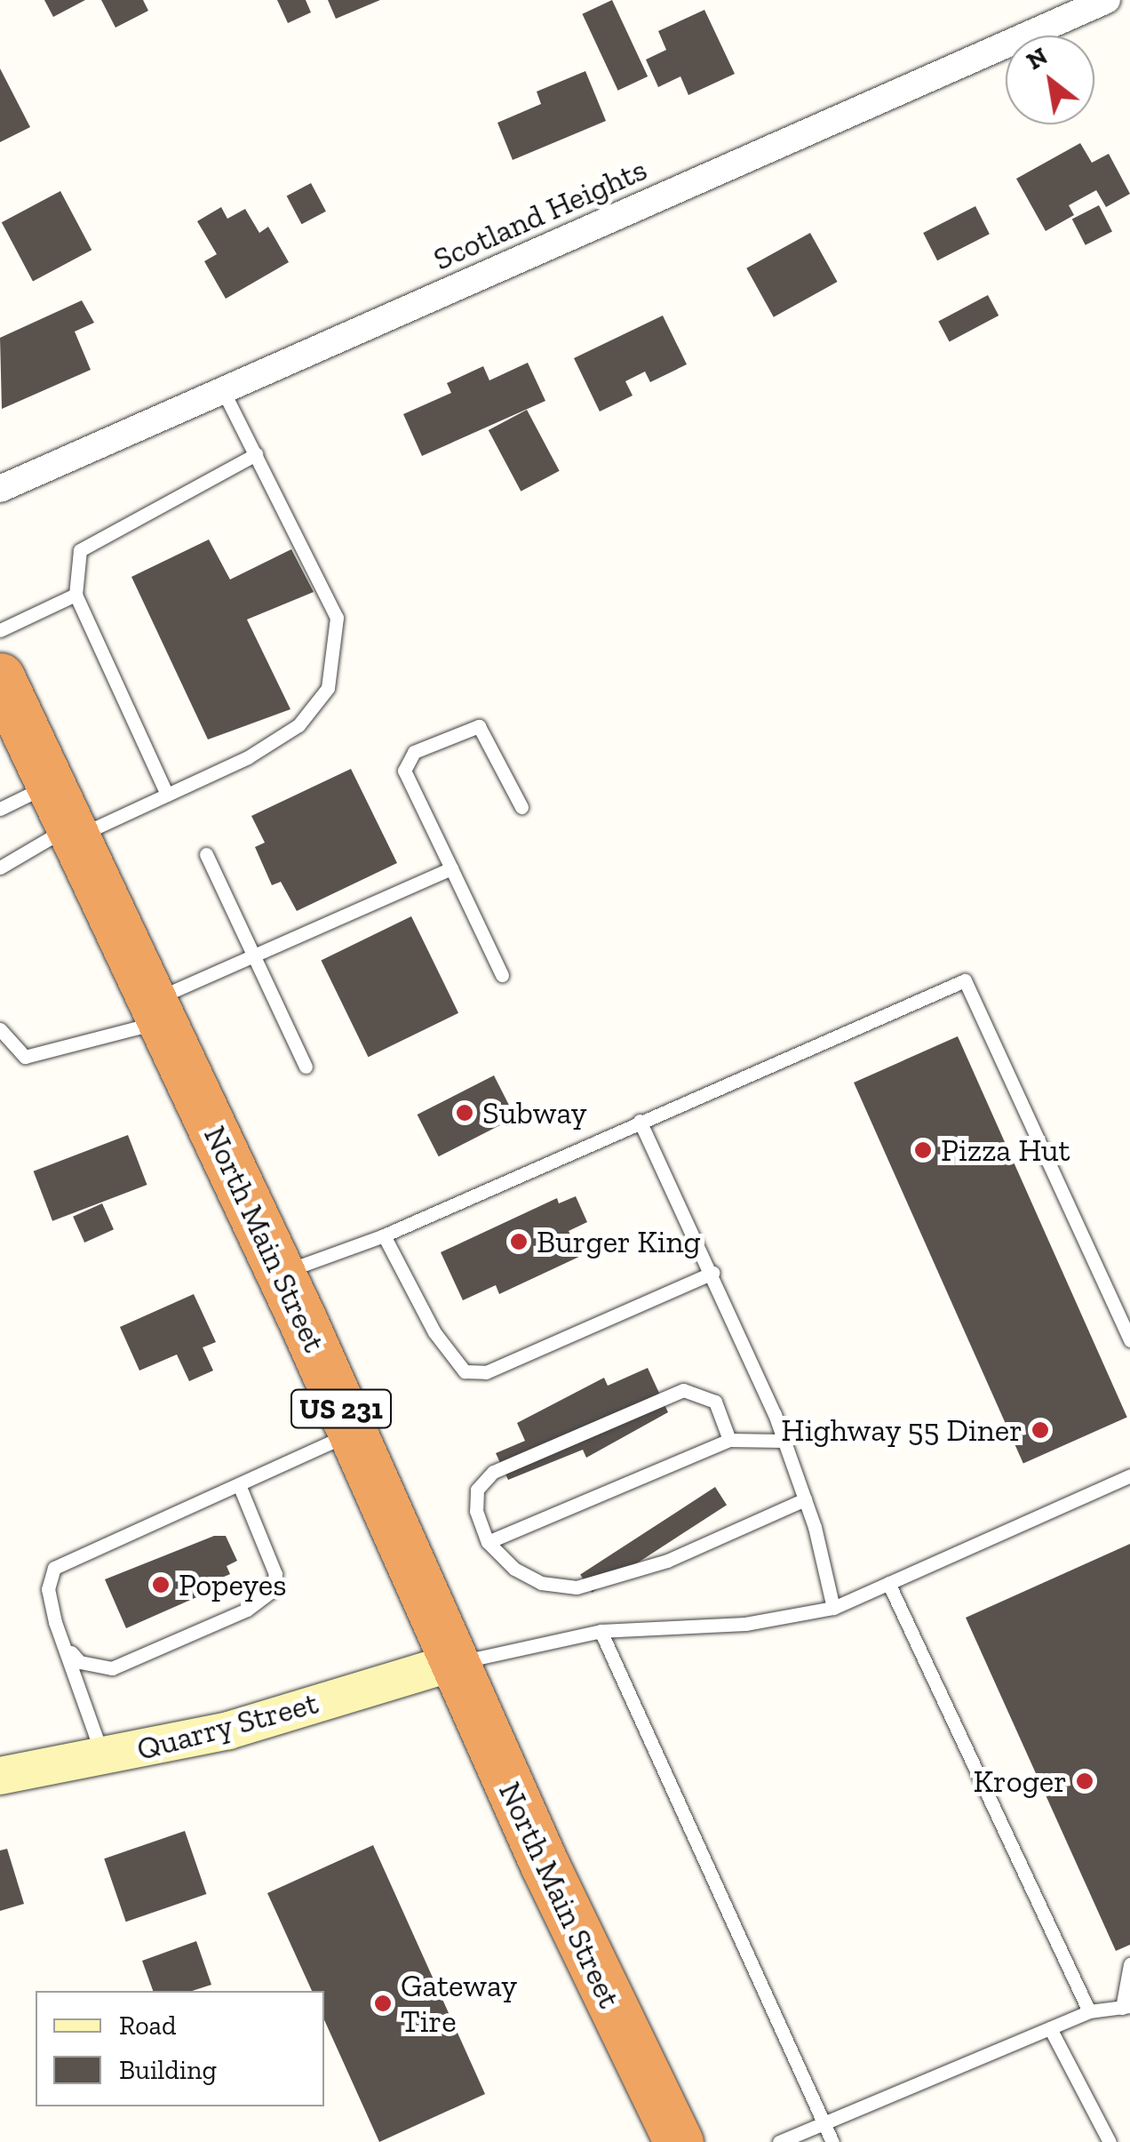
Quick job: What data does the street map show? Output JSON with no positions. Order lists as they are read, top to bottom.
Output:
{
  "streets": {
    "highway": ["North Main Street", "US 231"],
    "street": ["Scotland Heights", "Quarry Street"]
  },
  "crossings": [
    ["North Main Street", "Quarry Street"]
  ],
  "places": [
    "Subway",
    "Pizza Hut",
    "Burger King",
    "Highway 55 Diner",
    "Popeyes",
    "Kroger",
    "Gateway Tire"
  ],
  "legend": ["Road", "Building"],
  "north": "top left"
}
